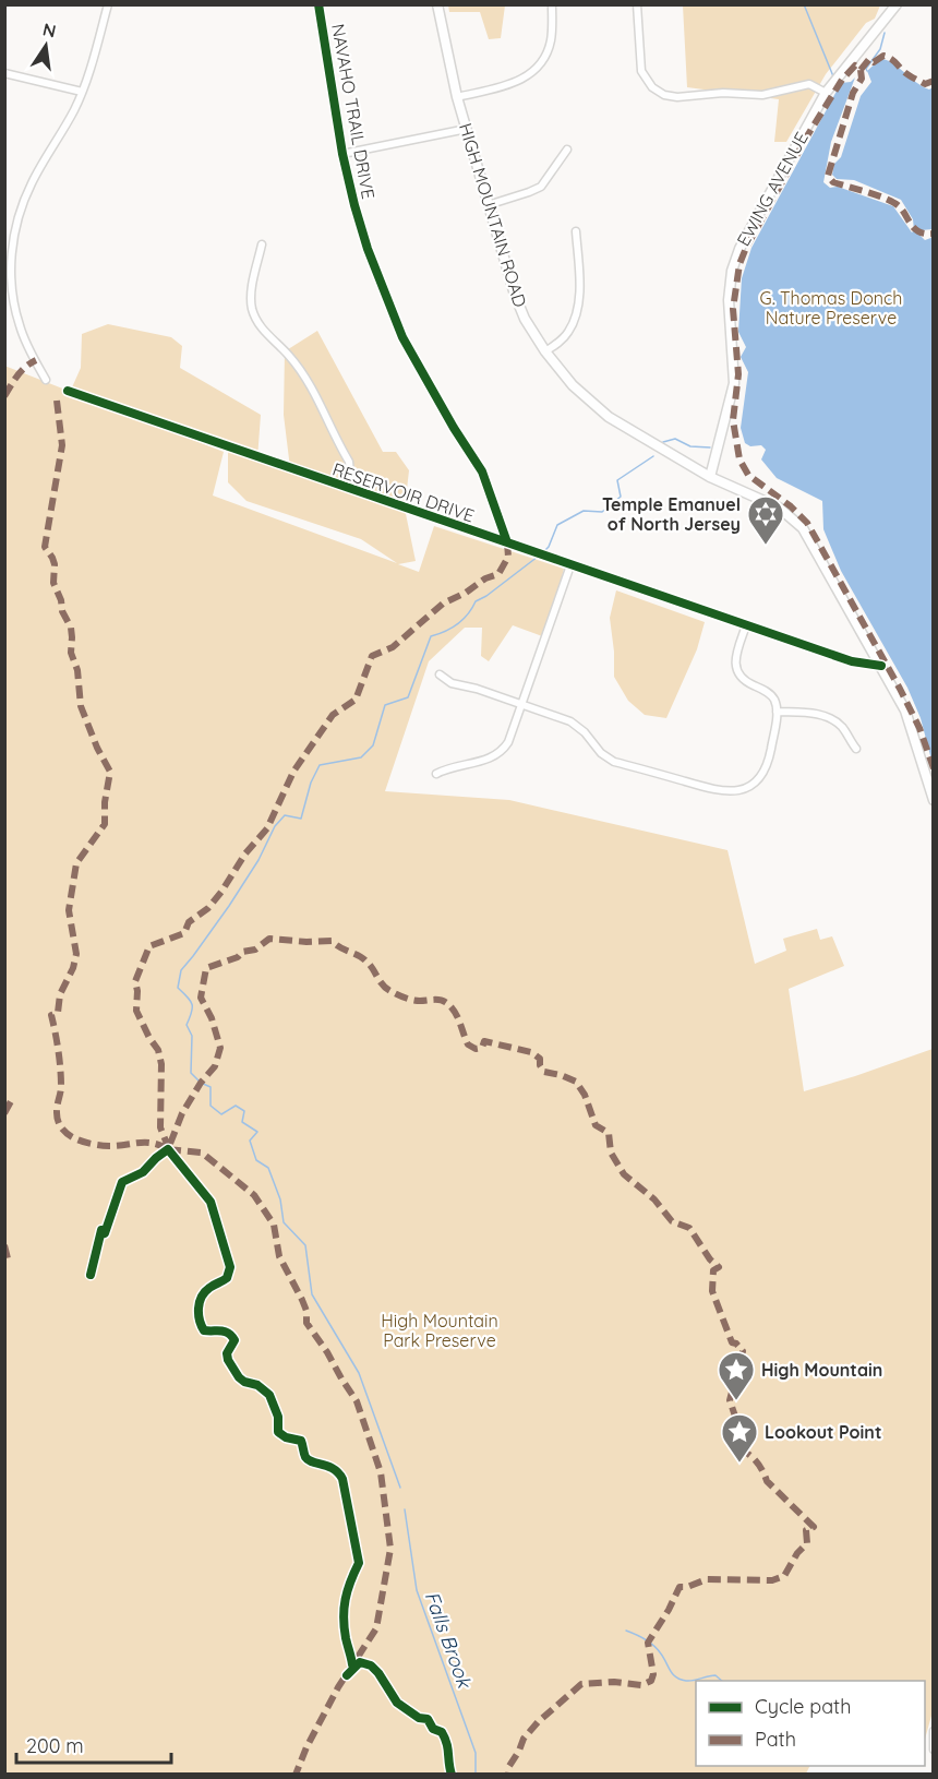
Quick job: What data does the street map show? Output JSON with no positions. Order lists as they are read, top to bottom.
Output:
{
  "streets": {
    "main road": ["EWING AVENUE", "HIGH MOUNTAIN ROAD"],
    "street": ["NAVAHO TRAIL DRIVE", "RESERVOIR DRIVE"]
  },
  "crossings": [
    ["NAVAHO TRAIL DRIVE", "RESERVOIR DRIVE"],
    ["EWING AVENUE", "HIGH MOUNTAIN ROAD"],
    ["HIGH MOUNTAIN ROAD", "RESERVOIR DRIVE"]
  ],
  "water": ["Falls Brook"],
  "parks": ["G. Thomas Donch Nature Preserve", "High Mountain Park Preserve"],
  "places": {
    "synagogue": ["Temple Emanuel of North Jersey"],
    "place": ["High Mountain", "Lookout Point"]
  },
  "legend": ["Cycle path", "Path"],
  "scale_bar": "200 m",
  "north": "top"
}
